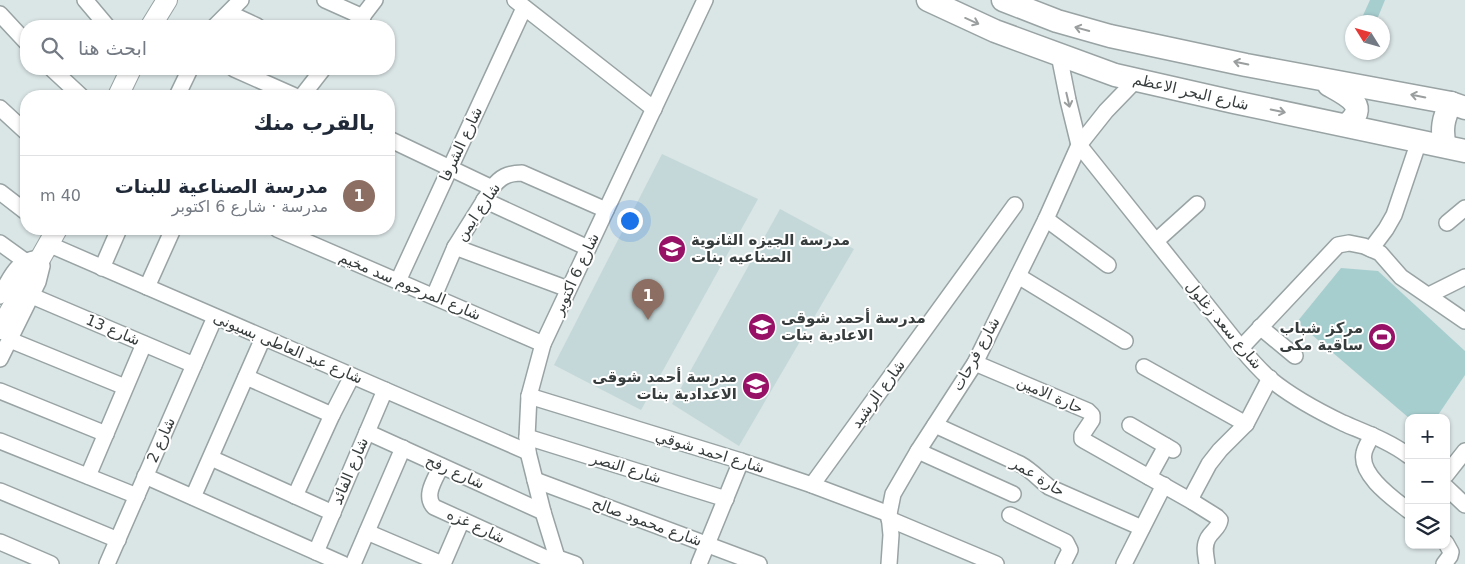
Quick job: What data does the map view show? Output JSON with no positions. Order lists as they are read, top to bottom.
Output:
{
  "streets": {
    "main road": ["شارع البحر الاعظم"],
    "street": [
      "شارع الشرفا",
      "شارع ايمن",
      "شارع 6 اكتوبر",
      "شارع المرحوم سد مخيم",
      "شارع سعد زغلول",
      "شارع 13",
      "شارع عبد العاطى بسيونى",
      "شارع فرحات",
      "شارع الرشيد",
      "حارة الامين",
      "شارع 2",
      "شارع احمد شوقي",
      "شارع النصر",
      "شارع الفائد",
      "شارع رفح",
      "حارة عمر",
      "شارع محمود صالح",
      "شارع غزه"
    ]
  },
  "crossings": [
    ["شارع البحر الاعظم", "شارع فرحات"],
    ["شارع الشرفا", "شارع المرحوم سد مخيم"],
    ["شارع ايمن", "شارع 6 اكتوبر"],
    ["شارع ايمن", "شارع المرحوم سد مخيم"],
    ["شارع 6 اكتوبر", "شارع المرحوم سد مخيم"],
    ["شارع 6 اكتوبر", "شارع عبد العاطى بسيونى"],
    ["شارع 6 اكتوبر", "شارع احمد شوقي"],
    ["شارع 6 اكتوبر", "شارع النصر"],
    ["شارع 6 اكتوبر", "شارع رفح"],
    ["شارع 6 اكتوبر", "شارع محمود صالح"],
    ["شارع 6 اكتوبر", "شارع غزه"],
    ["شارع سعد زغلول", "شارع فرحات"],
    ["شارع 13", "شارع 2"],
    ["شارع عبد العاطى بسيونى", "شارع 2"],
    ["شارع عبد العاطى بسيونى", "شارع الفائد"],
    ["شارع فرحات", "حارة الامين"],
    ["شارع فرحات", "شارع احمد شوقي"],
    ["شارع فرحات", "حارة عمر"],
    ["شارع الرشيد", "شارع احمد شوقي"],
    ["شارع الفائد", "شارع رفح"],
    ["شارع رفح", "شارع غزه"]
  ],
  "places": {
    "school or university": ["مدرسة الجيزه الثانوية الصناعيه بنات", "مدرسة أحمد شوقى الاعادية بنات", "مدرسة أحمد شوقى الاعدادية بنات"],
    "sports": ["مركز شباب ساقية مكى"]
  },
  "north": "top left",
  "page": {
    "search": "ابحث هنا",
    "heading": "بالقرب منك",
    "list": [
      {
        "mark": "1",
        "name": "مدرسة الصناعية للبنات",
        "note": "مدرسة · شارع 6 اكتوبر",
        "value": "40 m"
      }
    ],
    "pins": "1",
    "map_buttons": ["+", "−"]
  }
}
